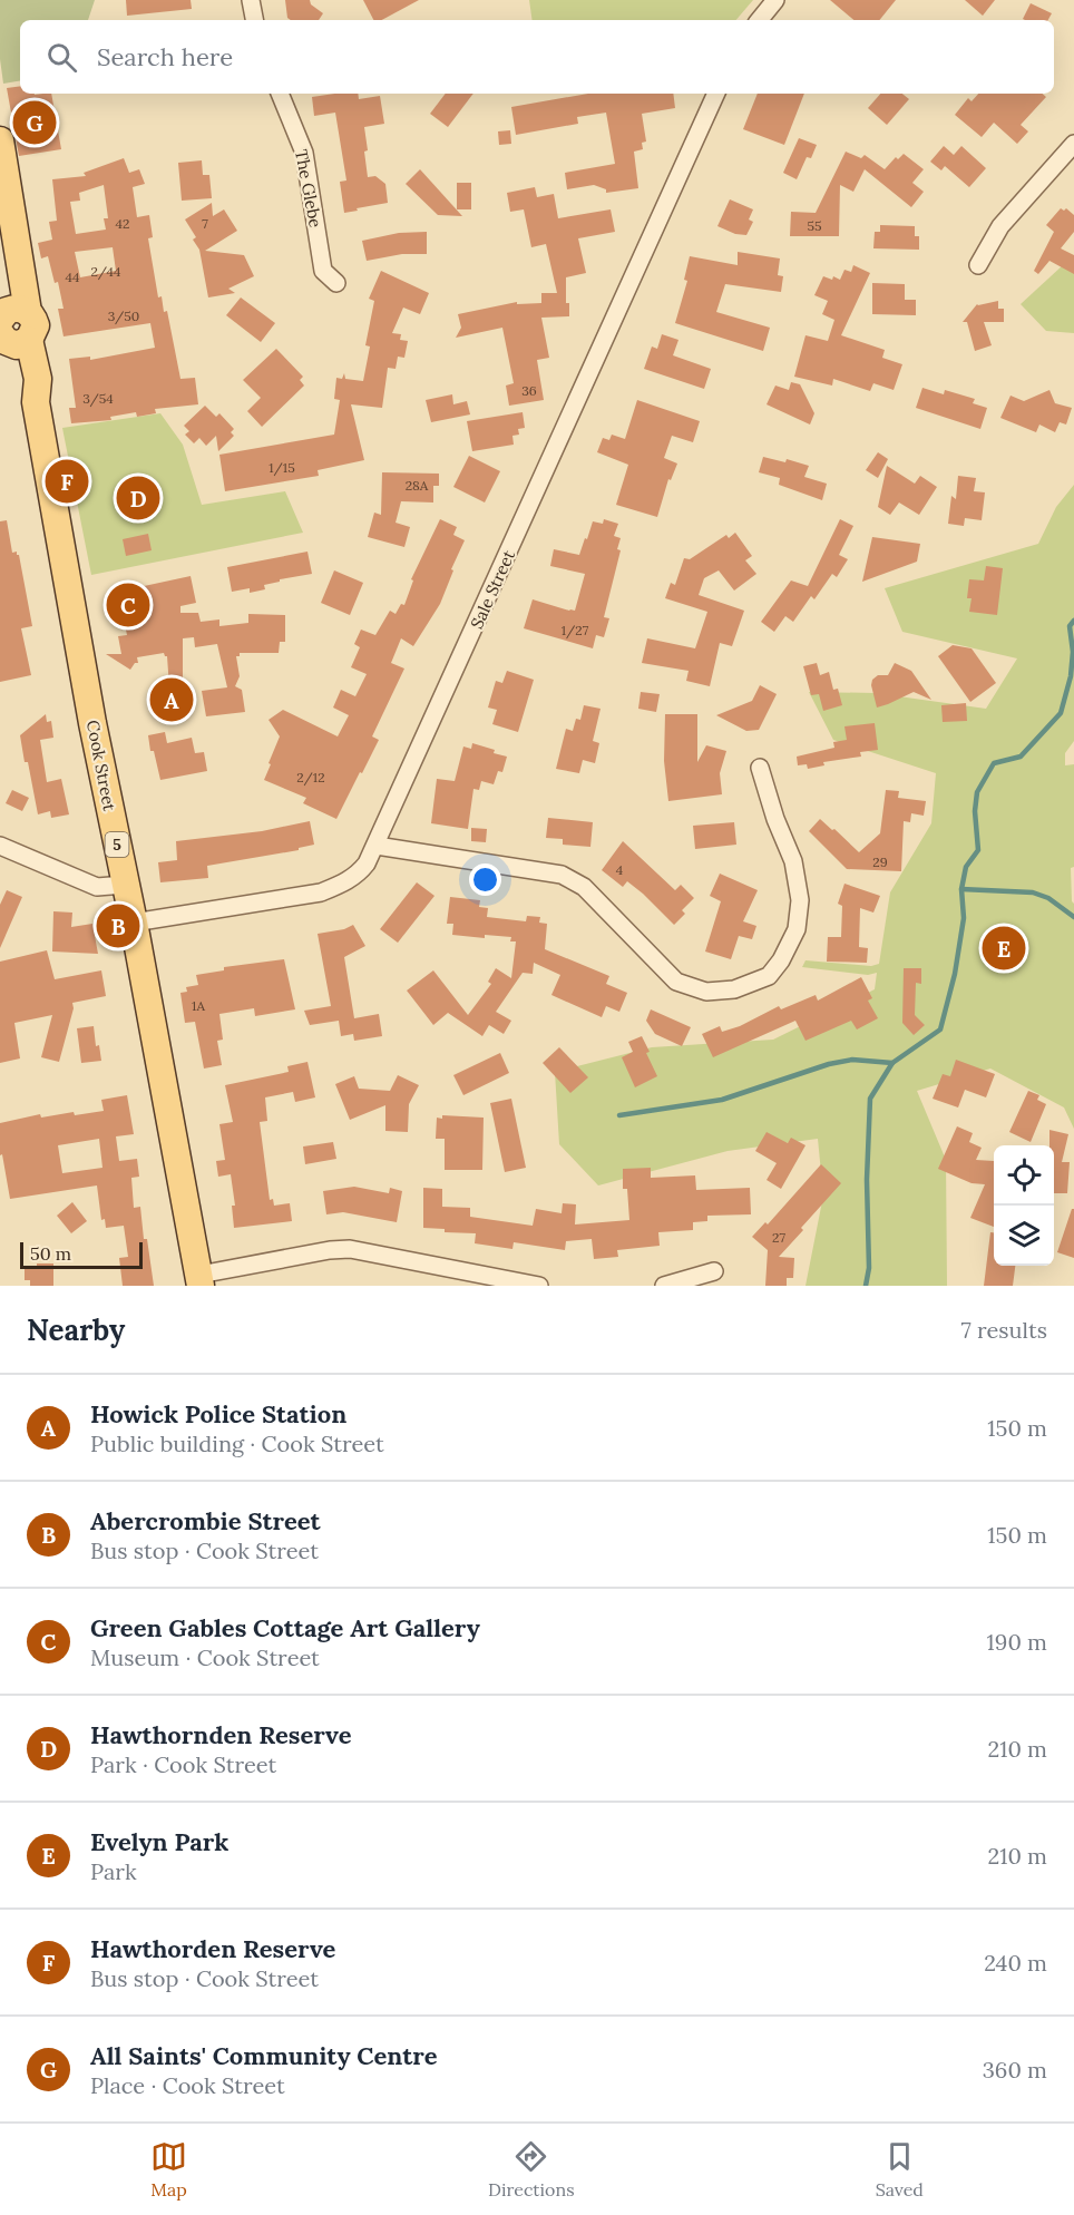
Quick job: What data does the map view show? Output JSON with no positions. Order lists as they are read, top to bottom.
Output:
{
  "streets": {
    "main road": ["Cook Street", "5"],
    "street": ["The Glebe", "Sale Street"]
  },
  "crossings": [
    ["Sale Street", "Cook Street"]
  ],
  "house_numbers": [
    "42",
    "7",
    "55",
    "2/44",
    "44",
    "3/50",
    "36",
    "3/54",
    "1/15",
    "28A",
    "1/27",
    "2/12",
    "29",
    "4",
    "1A",
    "27"
  ],
  "scale_bar": "50 m",
  "page": {
    "search": "Search here",
    "pins": [
      "G",
      "F",
      "D",
      "C",
      "A",
      "B",
      "E"
    ],
    "scale": "50 m",
    "heading": ["Nearby", "7 results"],
    "list": [
      {
        "mark": "A",
        "name": "Howick Police Station",
        "note": "Public building · Cook Street",
        "value": "150 m"
      },
      {
        "mark": "B",
        "name": "Abercrombie Street",
        "note": "Bus stop · Cook Street",
        "value": "150 m"
      },
      {
        "mark": "C",
        "name": "Green Gables Cottage Art Gallery",
        "note": "Museum · Cook Street",
        "value": "190 m"
      },
      {
        "mark": "D",
        "name": "Hawthornden Reserve",
        "note": "Park · Cook Street",
        "value": "210 m"
      },
      {
        "mark": "E",
        "name": "Evelyn Park",
        "note": "Park",
        "value": "210 m"
      },
      {
        "mark": "F",
        "name": "Hawthorden Reserve",
        "note": "Bus stop · Cook Street",
        "value": "240 m"
      },
      {
        "mark": "G",
        "name": "All Saints' Community Centre",
        "note": "Place · Cook Street",
        "value": "360 m"
      }
    ],
    "nav": ["Map", "Directions", "Saved"]
  }
}
